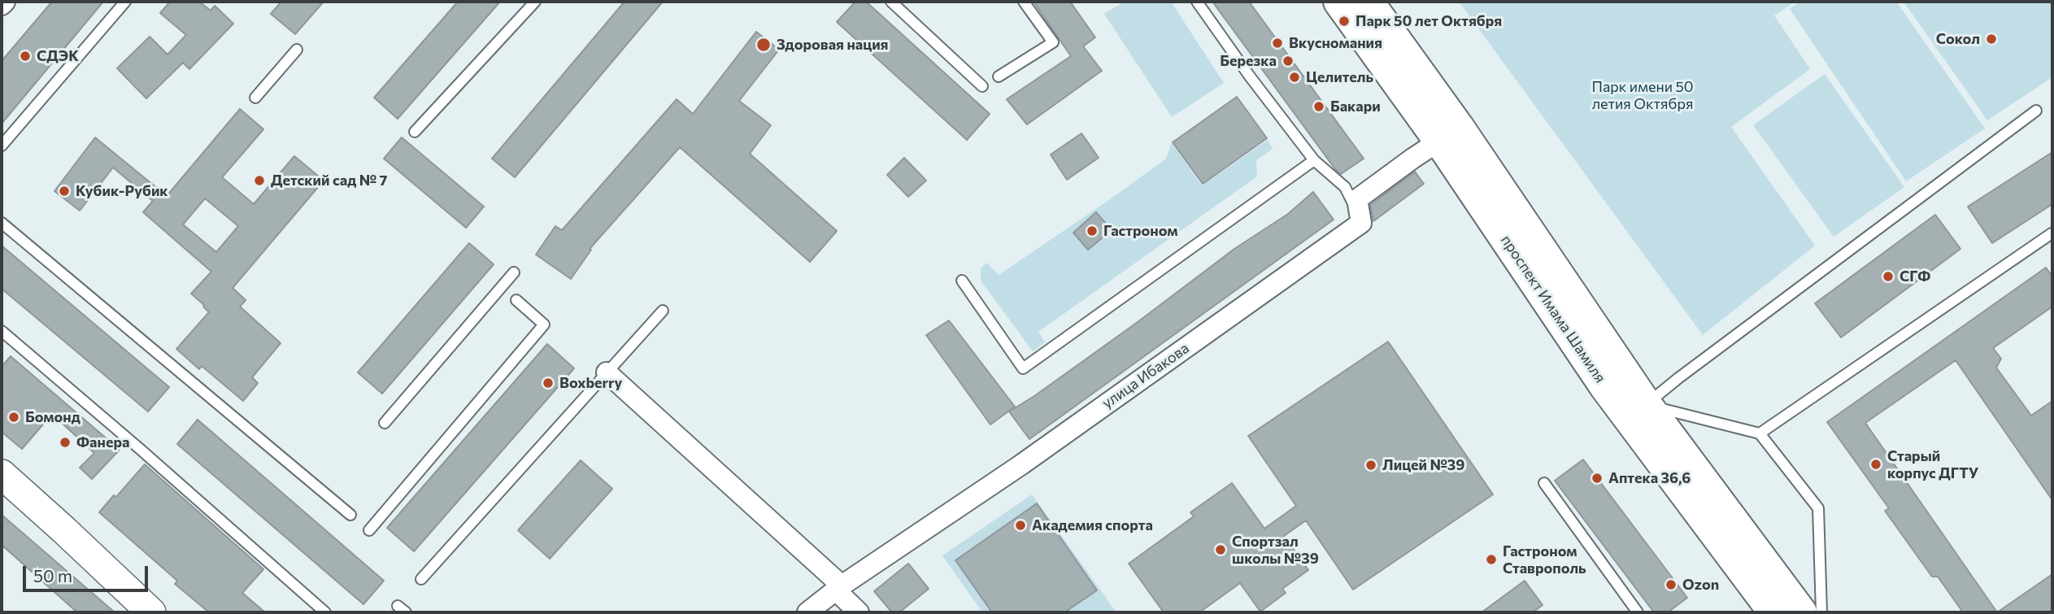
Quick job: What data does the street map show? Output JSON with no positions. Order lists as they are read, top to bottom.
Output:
{
  "streets": {
    "main road": ["проспект Имама Шамиля"],
    "street": ["улица Ибакова"]
  },
  "parks": ["Парк имени 50 летия Октября"],
  "places": [
    "Парк 50 лет Октября",
    "Сокол",
    "Вкусномания",
    "Здоровая нация",
    "СДЭК",
    "Березка",
    "Целитель",
    "Бакари",
    "Детский сад № 7",
    "Кубик-Рубик",
    "Гастроном",
    "СГФ",
    "Boxberry",
    "Бомонд",
    "Фанера",
    "Старый корпус ДГТУ",
    "Лицей №39",
    "Аптека 36,6",
    "Академия спорта",
    "Спортзал школы №39",
    "Гастроном Ставрополь",
    "Ozon"
  ],
  "scale_bar": "50 m"
}
